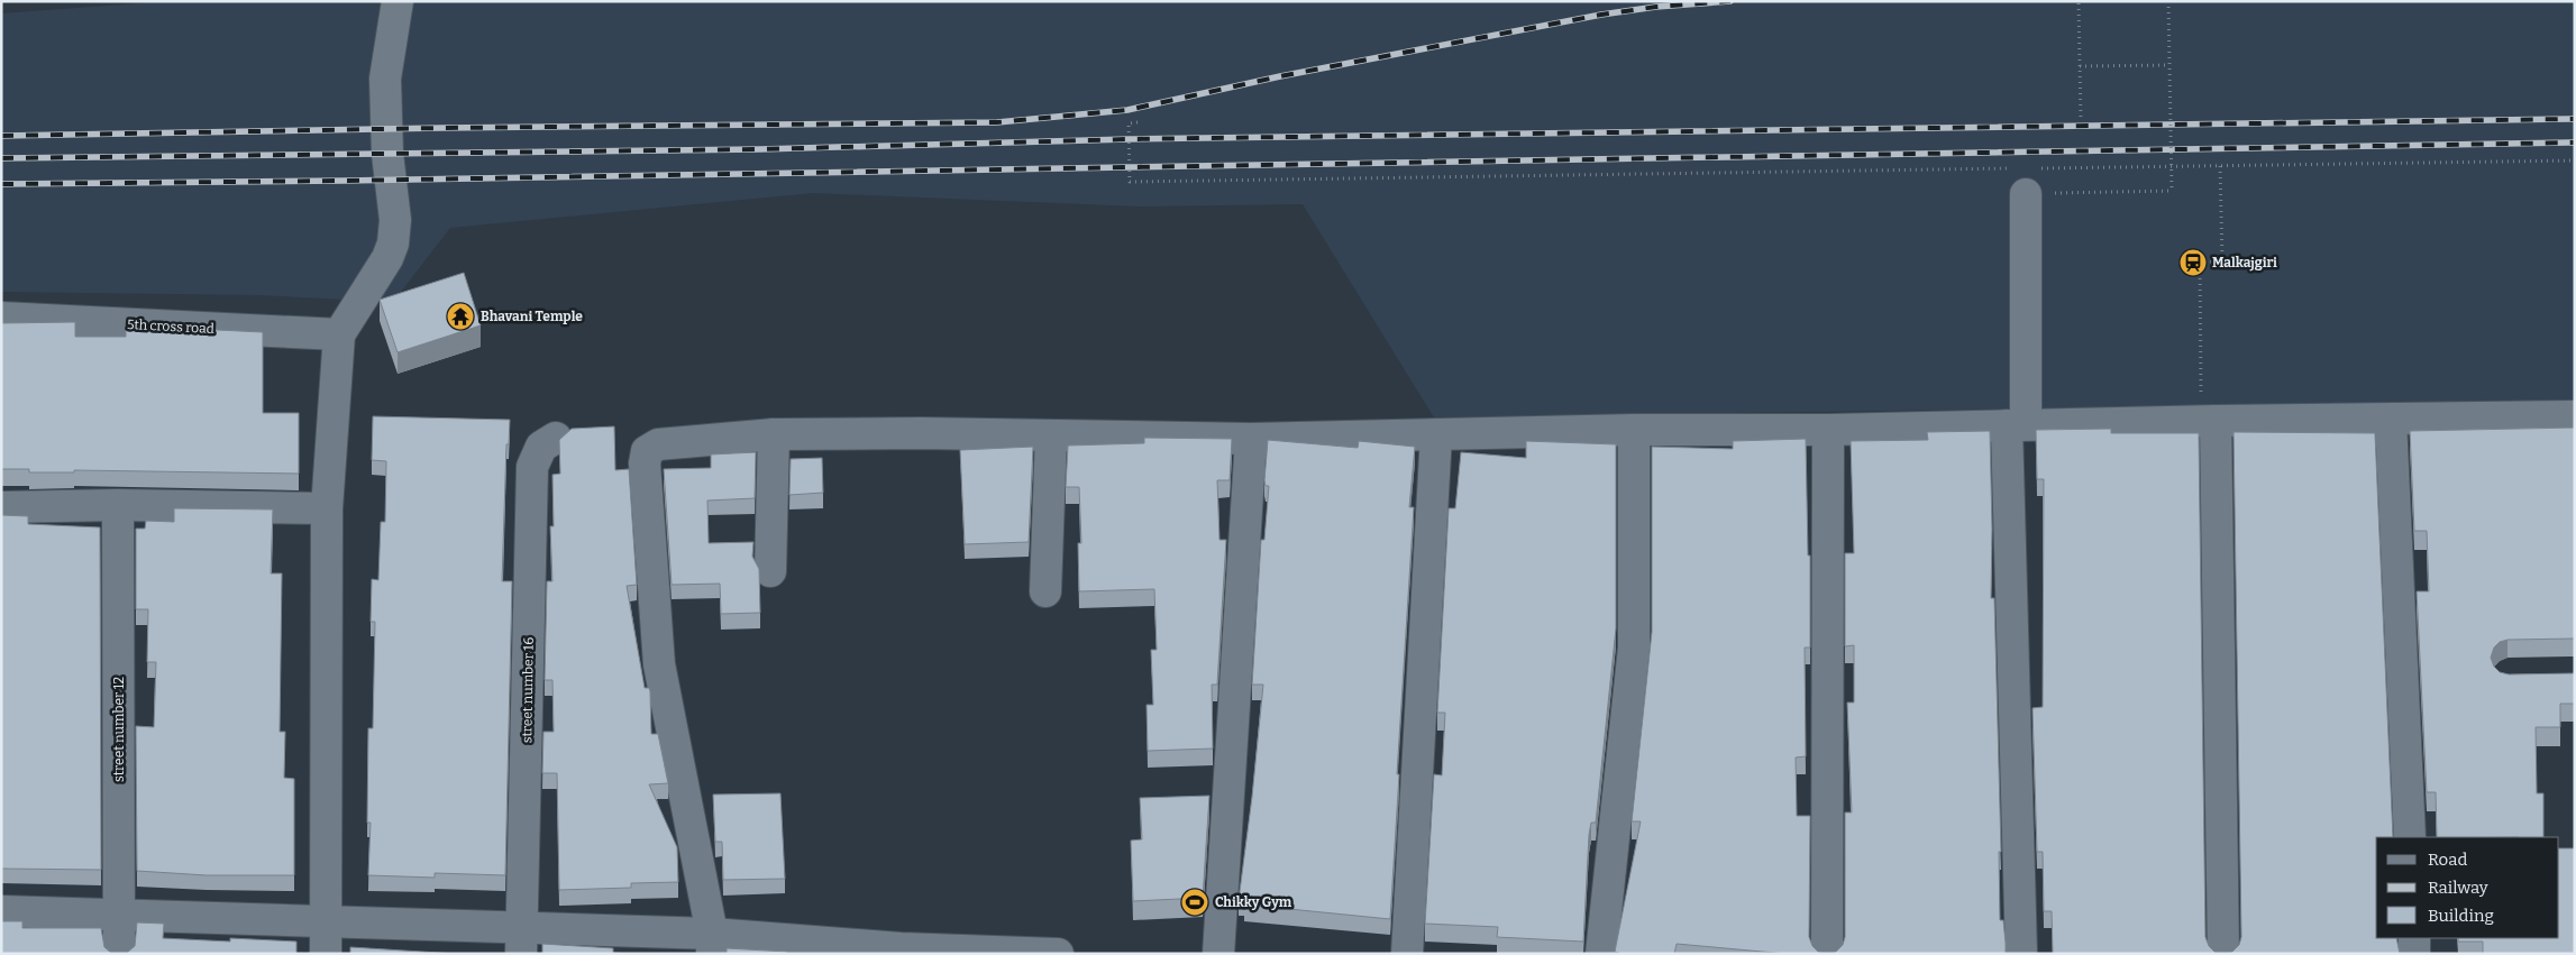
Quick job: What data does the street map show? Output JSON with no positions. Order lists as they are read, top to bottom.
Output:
{
  "streets": {
    "street": ["5th cross road", "street number 16", "street number 12"]
  },
  "places": {
    "station": ["Malkajgiri"],
    "temple": ["Bhavani Temple"],
    "sports": ["Chikky Gym"]
  },
  "legend": ["Road", "Railway", "Building"]
}
